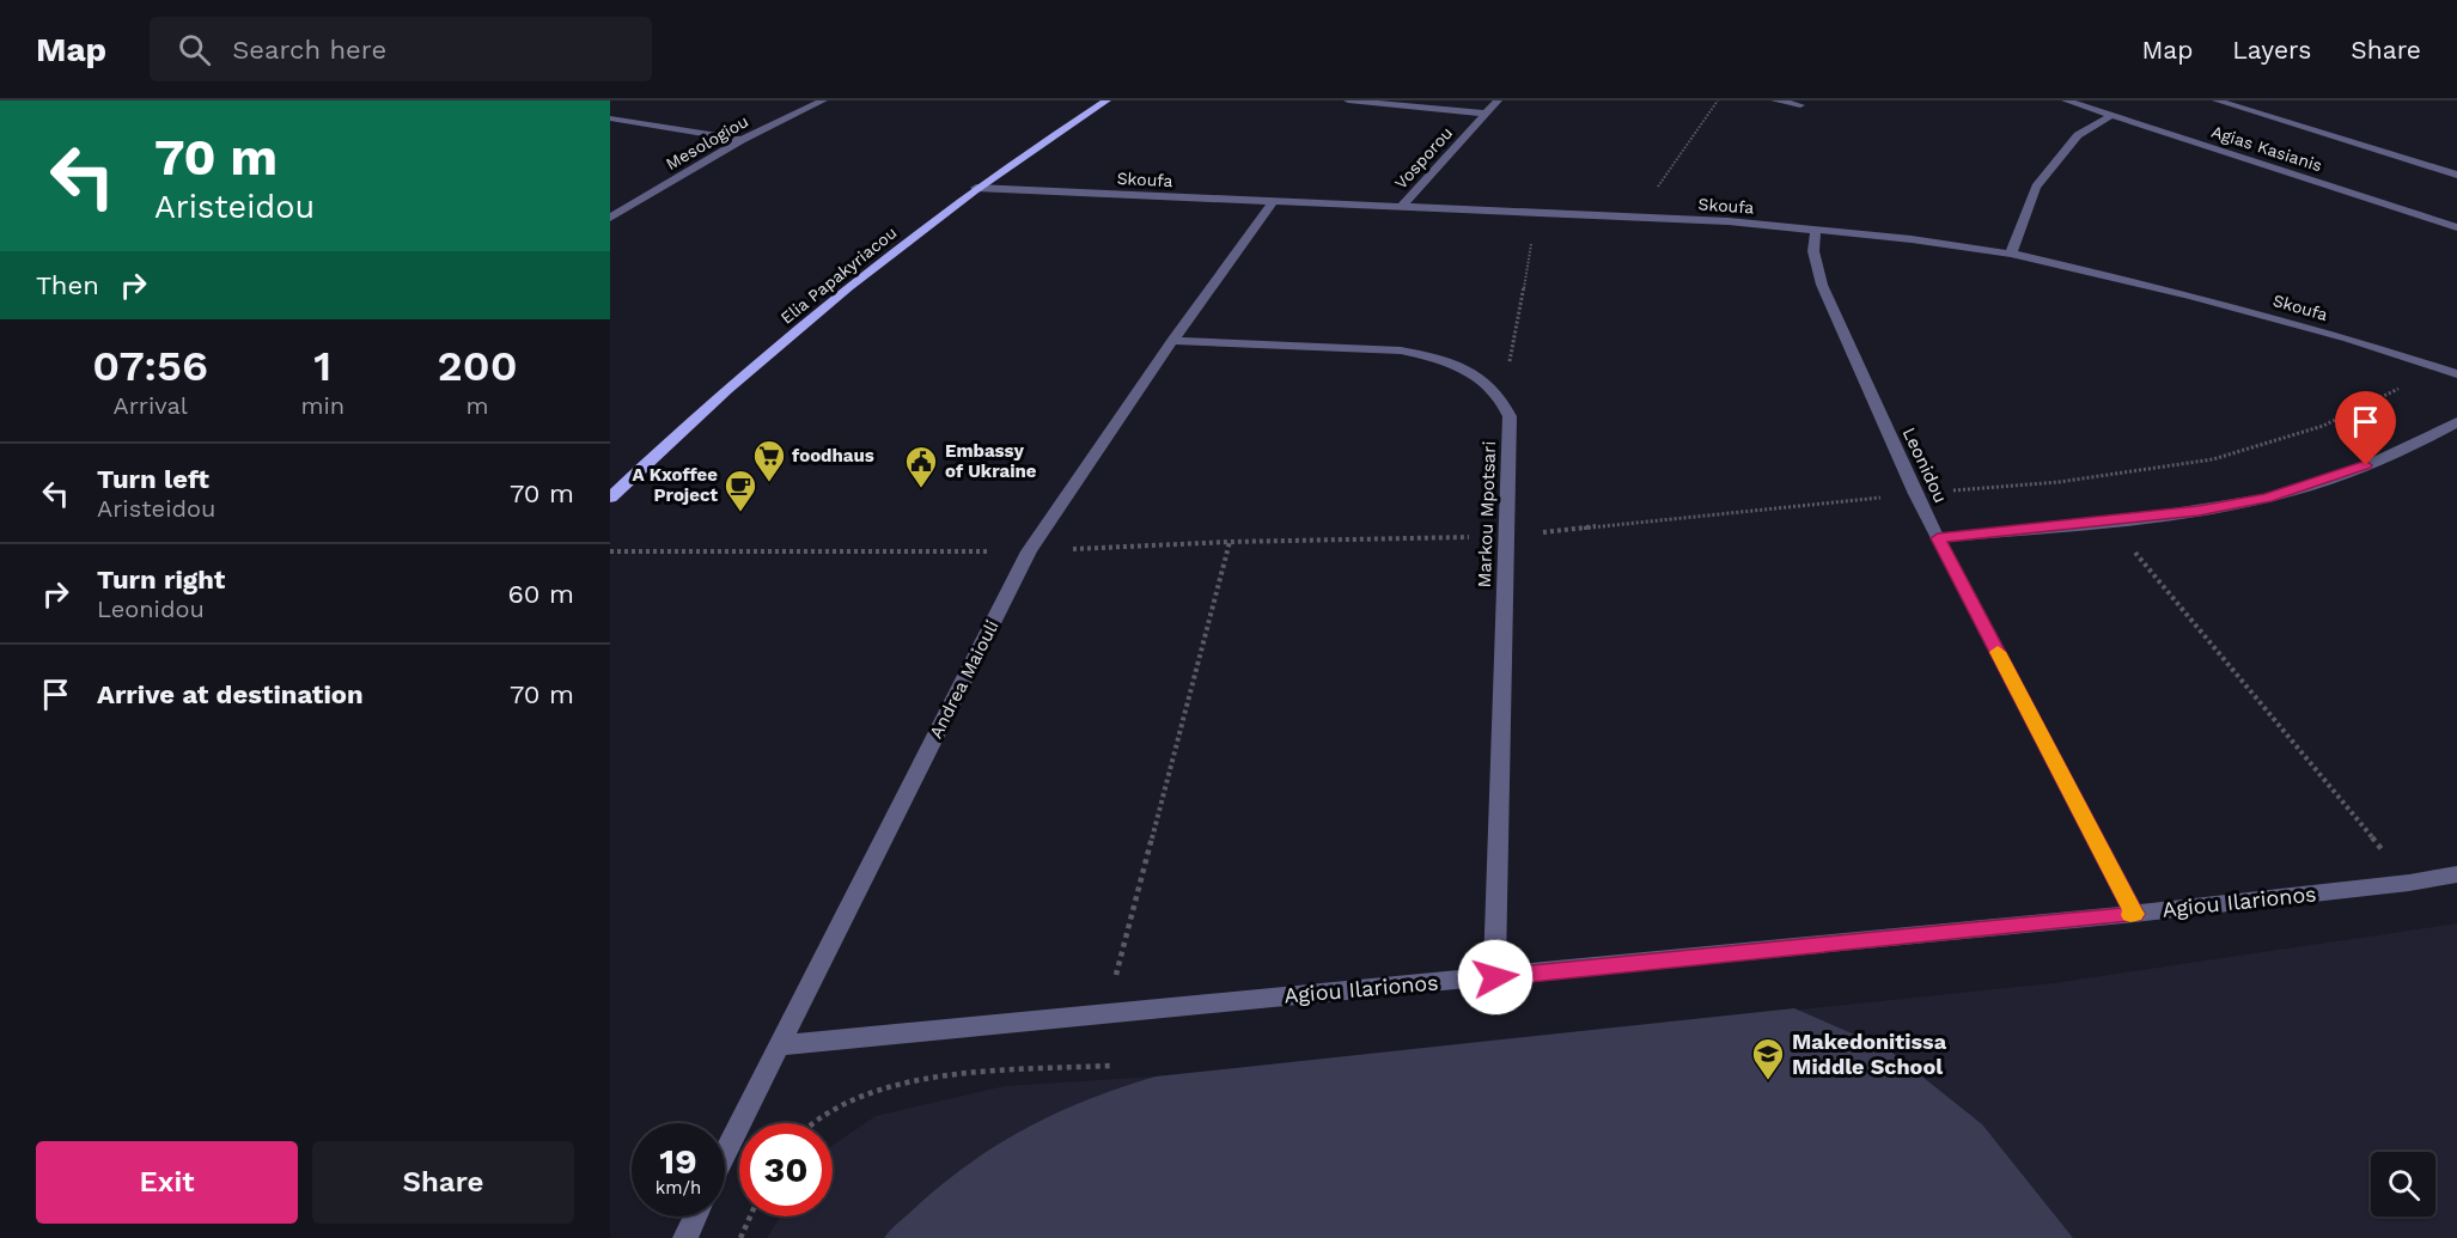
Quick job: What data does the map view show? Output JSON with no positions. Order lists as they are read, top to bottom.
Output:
{
  "streets": {
    "main road": ["Elia Papakyriacou"],
    "street": [
      "Mesologiou",
      "Agias Kasianis",
      "Vosporou",
      "Skoufa",
      "Leonidou",
      "Markou Mpotsari",
      "Andrea Maiouli",
      "Agiou Ilarionos"
    ]
  },
  "crossings": [
    ["Vosporou", "Skoufa"],
    ["Skoufa", "Elia Papakyriacou"],
    ["Skoufa", "Leonidou"],
    ["Skoufa", "Andrea Maiouli"],
    ["Leonidou", "Agiou Ilarionos"],
    ["Markou Mpotsari", "Andrea Maiouli"],
    ["Markou Mpotsari", "Agiou Ilarionos"],
    ["Andrea Maiouli", "Agiou Ilarionos"]
  ],
  "places": {
    "supermarket": ["foodhaus"],
    "public building": ["Embassy of Ukraine"],
    "cafe": ["A Kxoffee Project"],
    "school or university": ["Makedonitissa Middle School"]
  },
  "page": {
    "header": "Map",
    "search": "Search here",
    "nav": ["Map", "Layers", "Share"],
    "turn": ["70 m", "Aristeidou"],
    "then": "Then",
    "eta": [
      "07:56",
      "Arrival",
      "1",
      "min",
      "200",
      "m"
    ],
    "list": [
      {
        "name": "Turn left",
        "note": "Aristeidou",
        "value": "70 m"
      },
      {
        "name": "Turn right",
        "note": "Leonidou",
        "value": "60 m"
      },
      {
        "name": "Arrive at destination",
        "value": "70 m"
      }
    ],
    "speed": "19 km/h",
    "limit": "30",
    "buttons": ["Exit", "Share"]
  }
}
